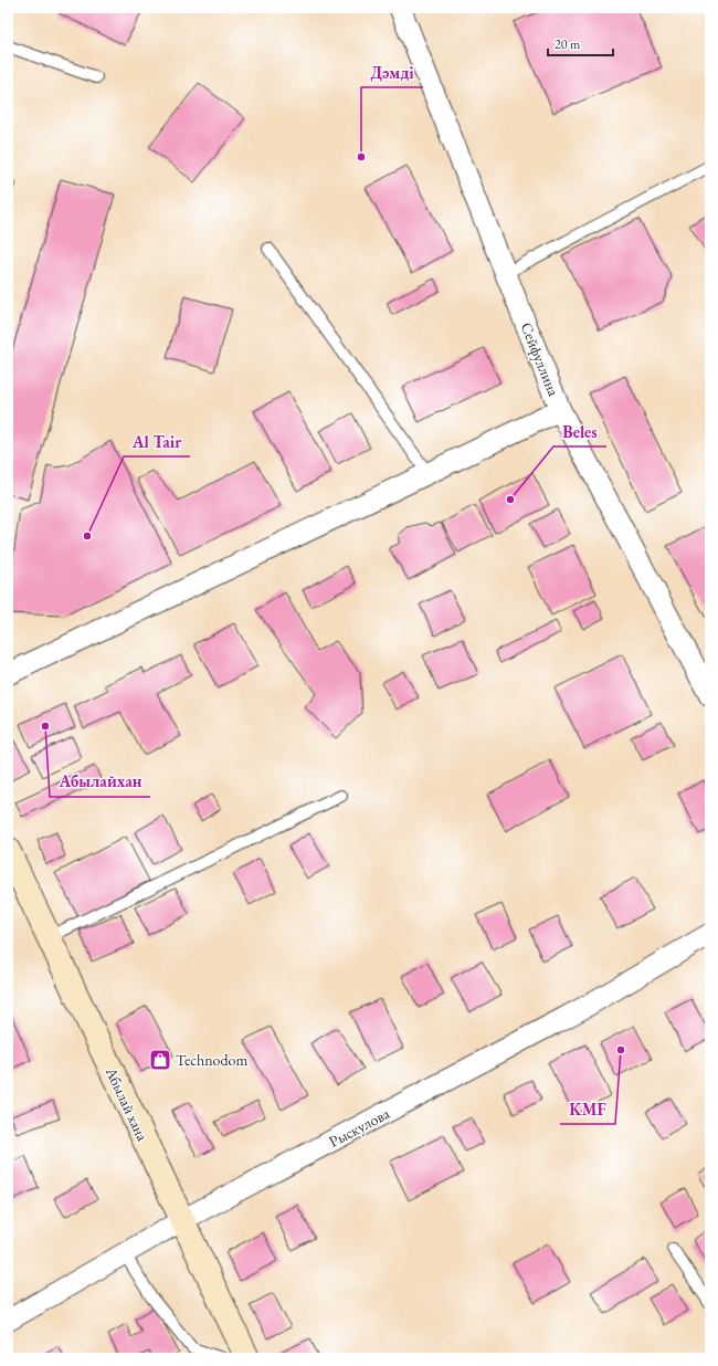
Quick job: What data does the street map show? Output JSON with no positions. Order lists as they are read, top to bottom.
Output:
{
  "streets": {
    "main road": ["Абылай хана"],
    "street": ["Сейфуллина", "Рыскулова"]
  },
  "crossings": [
    ["Абылай хана", "Рыскулова"]
  ],
  "places": {
    "other": [
      "Дәмді",
      "Beles",
      "Al Tair",
      "Абылайхан",
      "KMF"
    ],
    "shop": ["Technodom"]
  },
  "scale_bar": "20 m"
}
